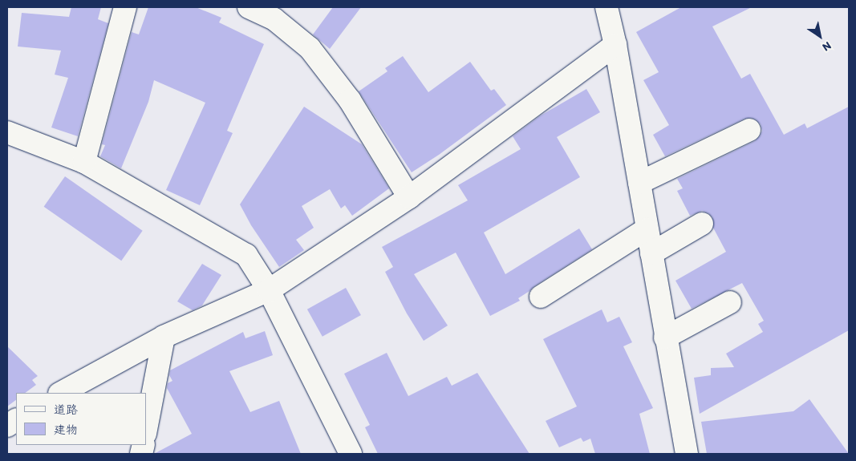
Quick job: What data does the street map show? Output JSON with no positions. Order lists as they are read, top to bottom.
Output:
{
  "legend": ["道路", "建物"],
  "north": "bottom right"
}
